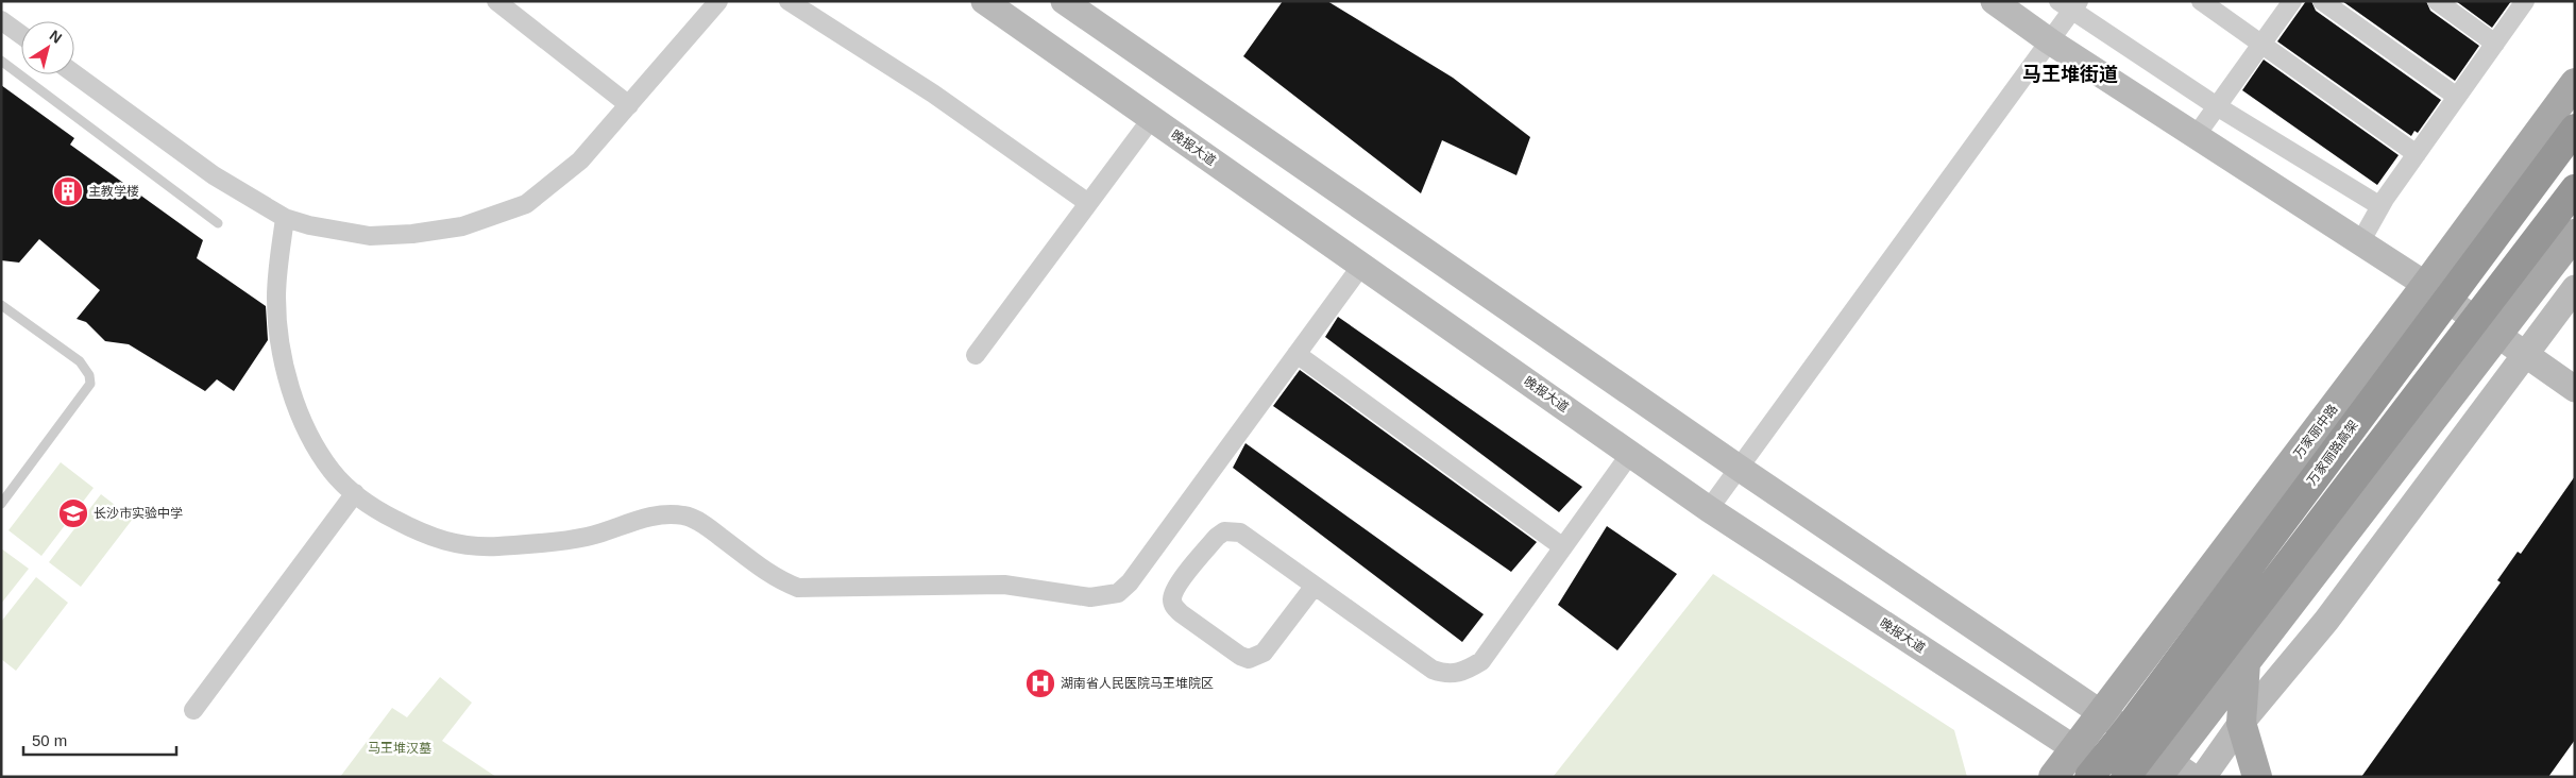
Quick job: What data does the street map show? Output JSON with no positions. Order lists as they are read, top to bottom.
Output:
{
  "streets": {
    "highway": ["万家丽路高架"],
    "main road": ["晚报大道", "万家丽中路"]
  },
  "crossings": [
    ["晚报大道", "万家丽中路"]
  ],
  "districts": ["马王堆街道"],
  "parks": ["马王堆汉墓"],
  "places": {
    "building": ["主教学楼"],
    "school or university": ["长沙市实验中学"],
    "hospital": ["湖南省人民医院马王堆院区"]
  },
  "scale_bar": "50 m",
  "north": "top right"
}
